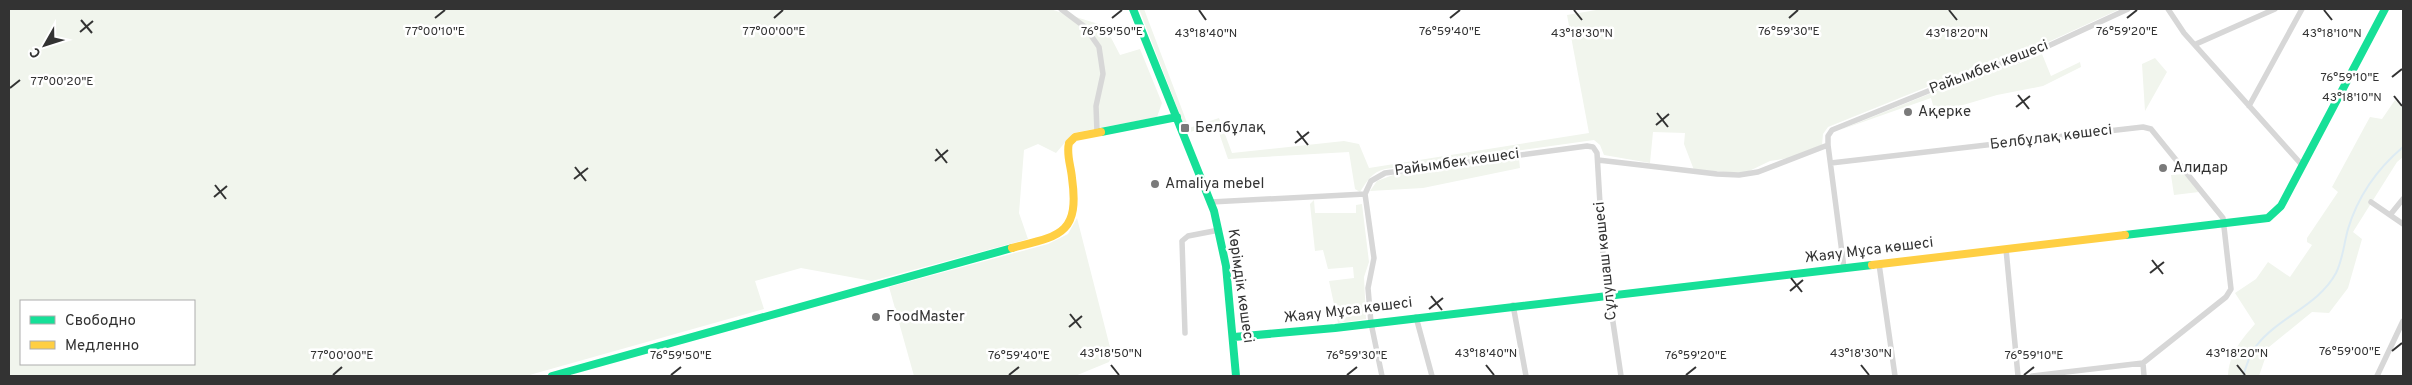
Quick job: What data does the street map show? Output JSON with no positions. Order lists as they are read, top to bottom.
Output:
{
  "streets": {
    "street": [
      "Райымбек көшесі",
      "Белбұлақ көшесі",
      "Жаяу Мұса көшесі",
      "Сұлушаш көшесі",
      "Көрімдік көшесі"
    ]
  },
  "crossings": [
    ["Райымбек көшесі", "Сұлушаш көшесі"],
    ["Белбұлақ көшесі", "Жаяу Мұса көшесі"],
    ["Жаяу Мұса көшесі", "Сұлушаш көшесі"],
    ["Жаяу Мұса көшесі", "Көрімдік көшесі"]
  ],
  "places": {
    "other": [
      "Ақерке",
      "Алидар",
      "Amaliya mebel",
      "FoodMaster"
    ],
    "transit": ["Белбұлақ"]
  },
  "legend": ["Свободно", "Медленно"],
  "north": "bottom left",
  "coordinates": [
    "77°00'10\"E",
    "77°00'00\"E",
    "76°59'50\"E",
    "76°59'40\"E",
    "76°59'30\"E",
    "76°59'20\"E",
    "43°18'40\"N",
    "43°18'30\"N",
    "43°18'20\"N",
    "43°18'10\"N",
    "76°59'10\"E",
    "77°00'20\"E",
    "76°59'00\"E",
    "43°18'50\"N"
  ]
}
